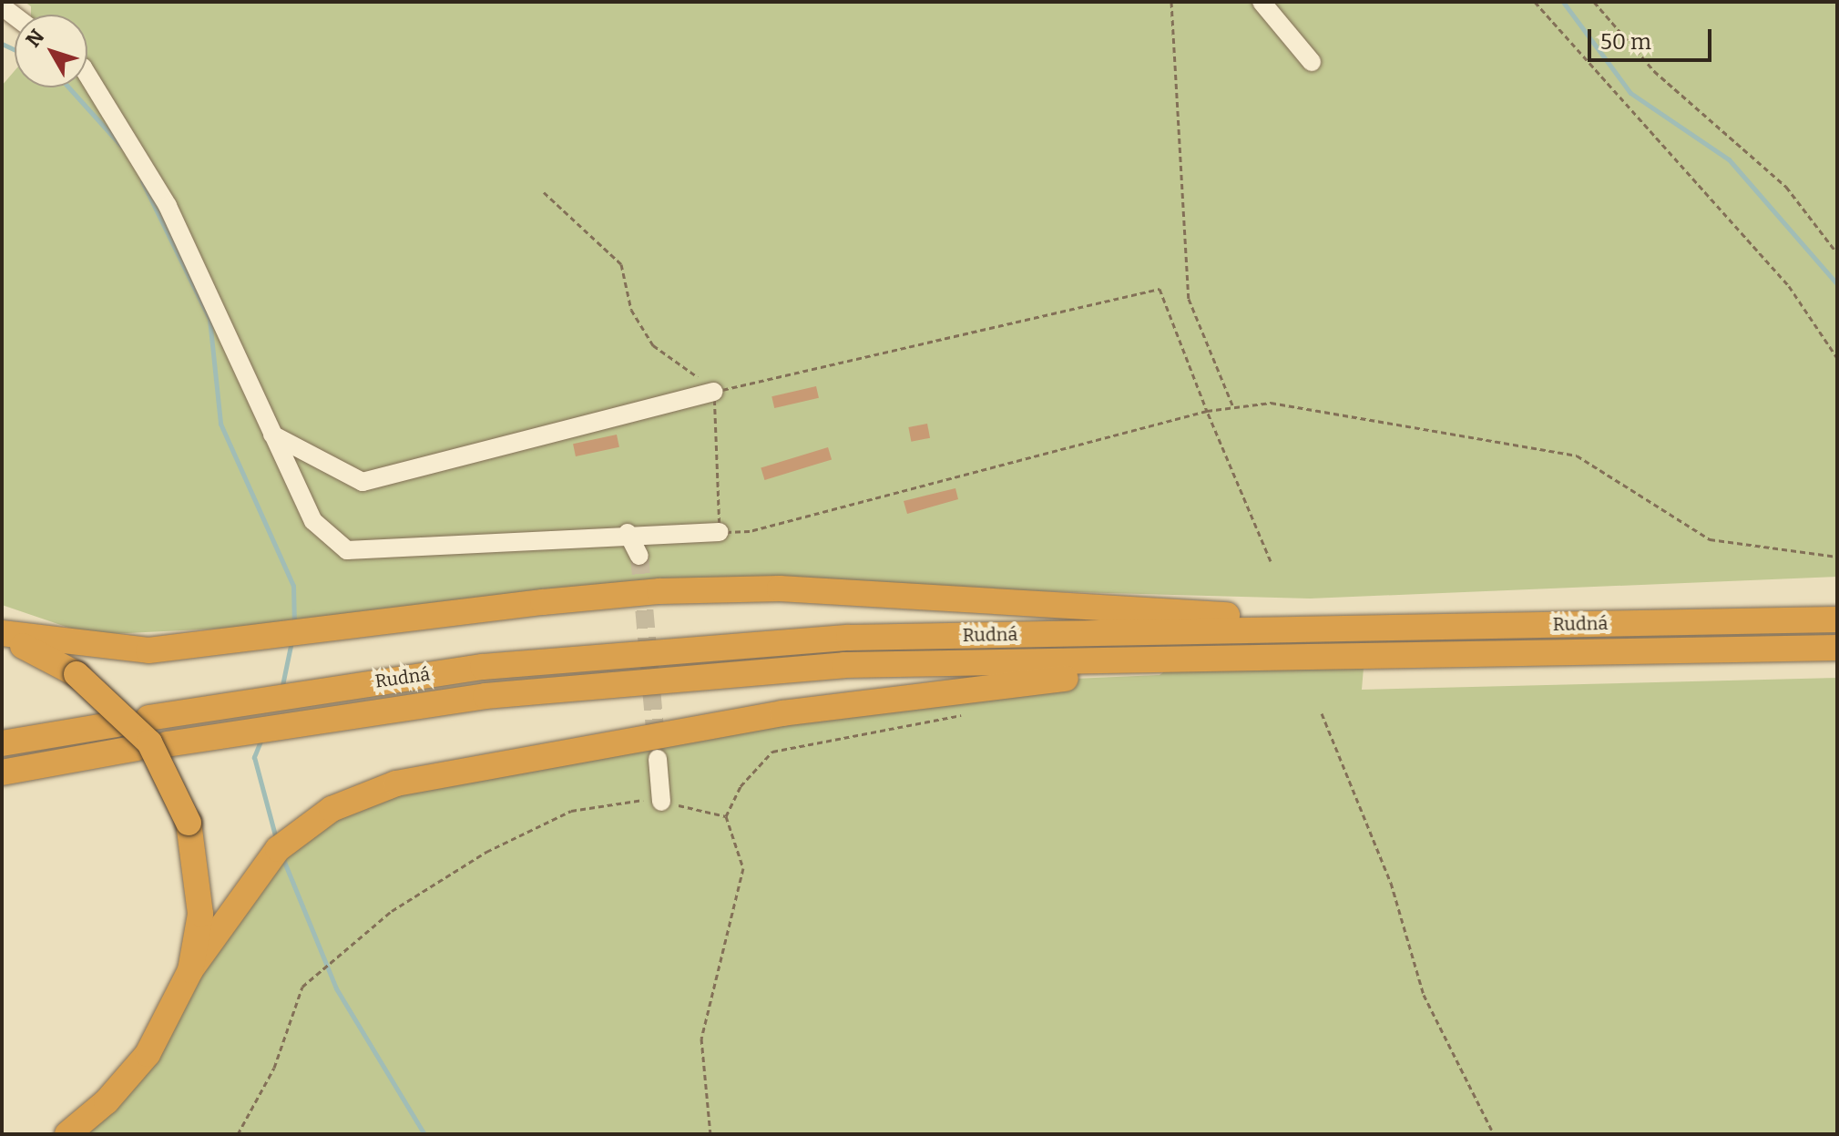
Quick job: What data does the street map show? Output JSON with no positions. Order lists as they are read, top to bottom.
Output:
{
  "streets": {
    "highway": ["Rudná"]
  },
  "scale_bar": "50 m",
  "north": "top left"
}
